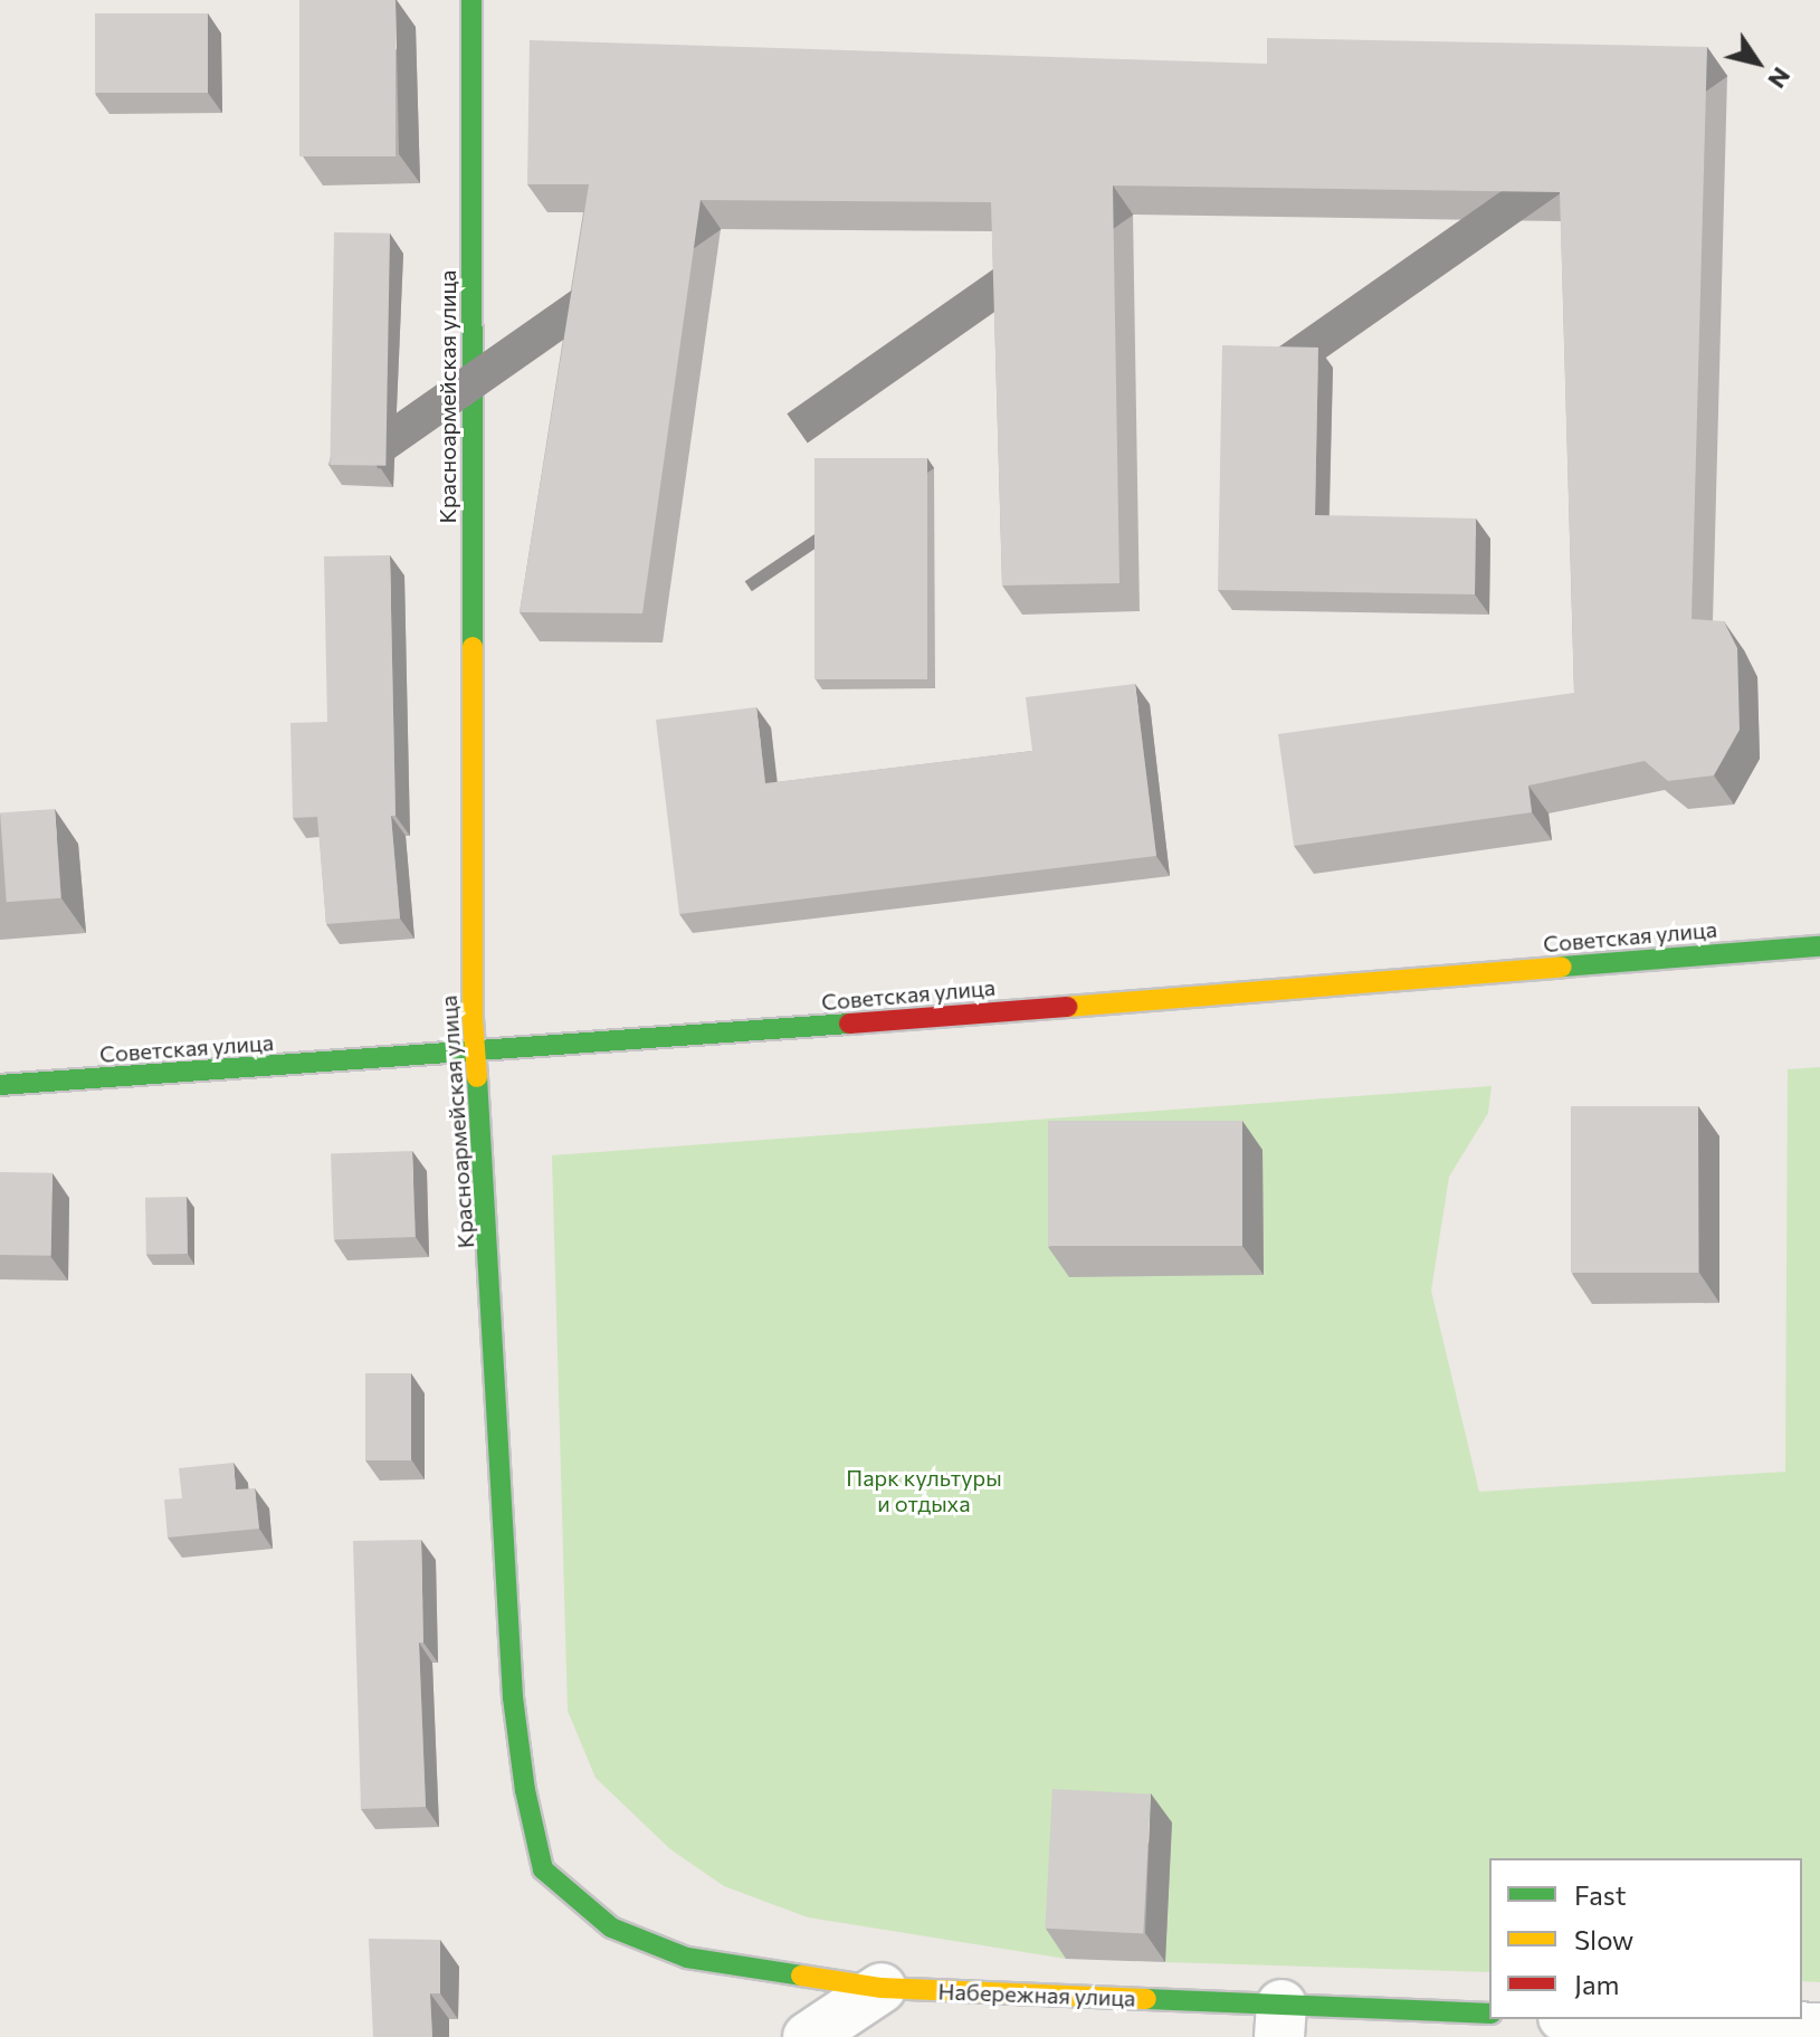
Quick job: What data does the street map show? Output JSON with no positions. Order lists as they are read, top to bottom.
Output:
{
  "streets": {
    "street": ["Красноармейская улица", "Советская улица", "Набережная улица"]
  },
  "crossings": [
    ["Красноармейская улица", "Советская улица"],
    ["Красноармейская улица", "Набережная улица"]
  ],
  "parks": ["Парк культуры и отдыха"],
  "legend": ["Fast", "Slow", "Jam"],
  "north": "bottom right"
}
